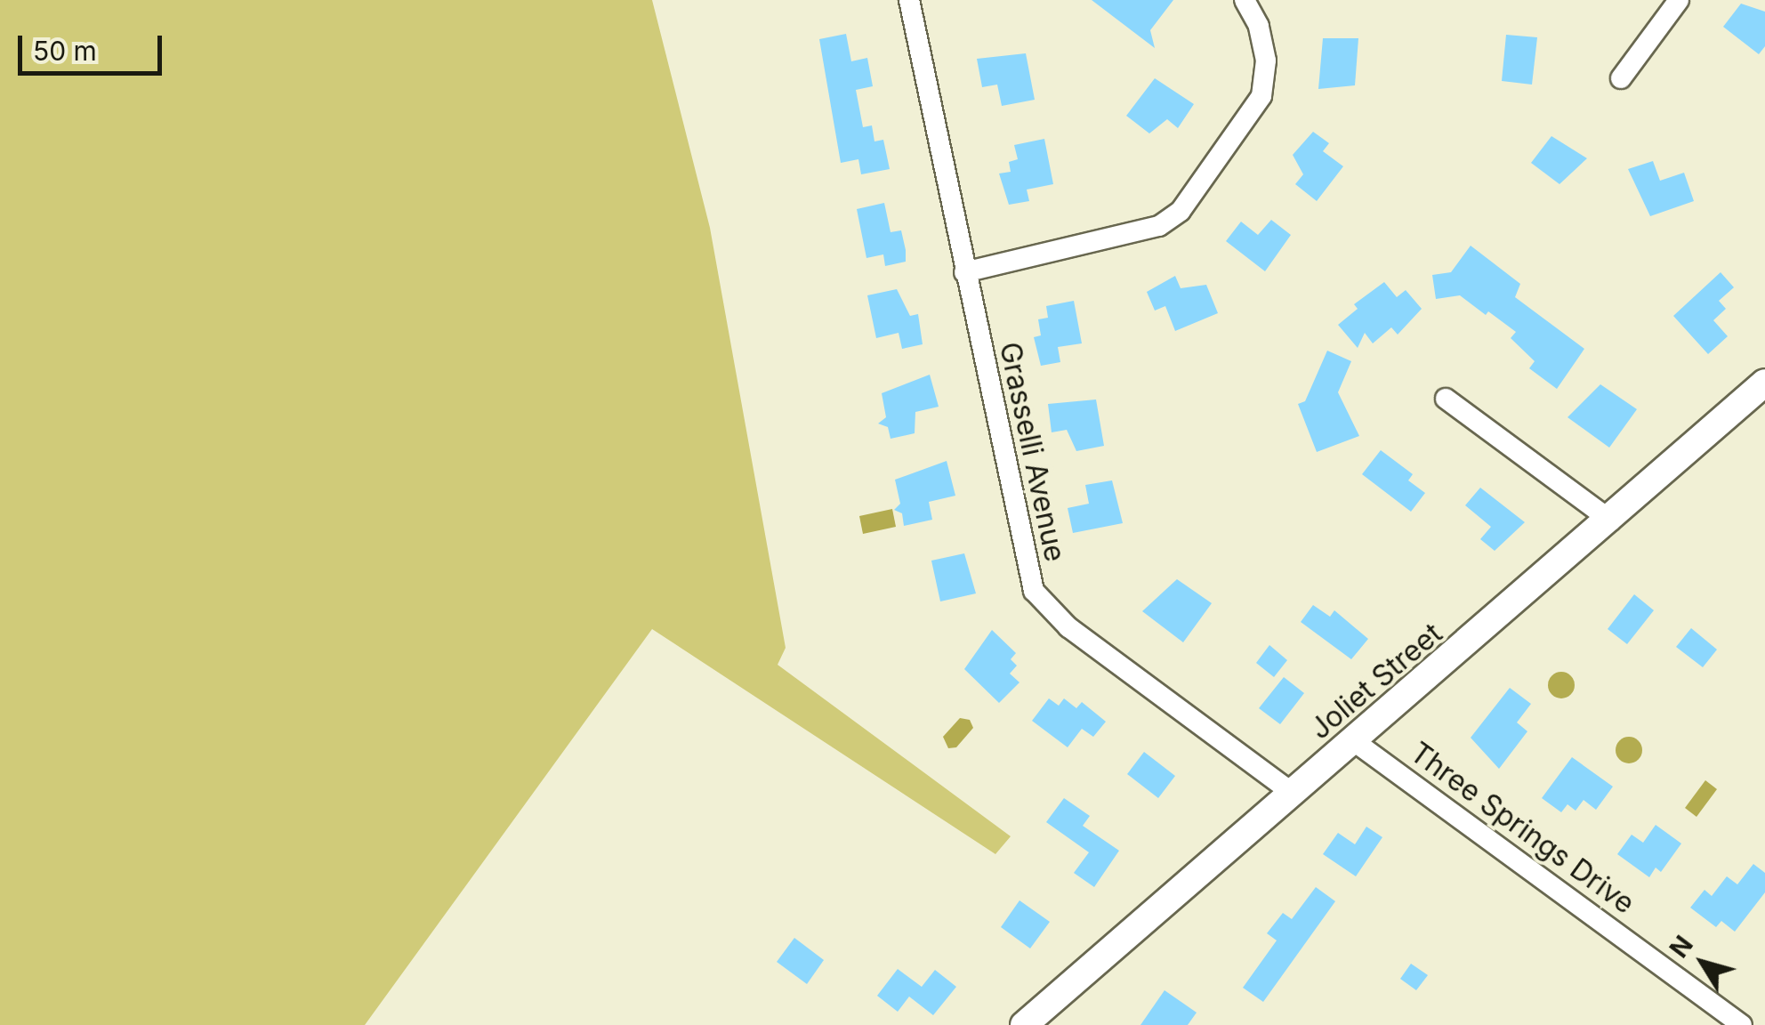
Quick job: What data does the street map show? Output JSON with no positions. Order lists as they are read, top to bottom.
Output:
{
  "streets": {
    "street": ["Grasselli Avenue", "Joliet Street", "Three Springs Drive"]
  },
  "crossings": [
    ["Grasselli Avenue", "Joliet Street"],
    ["Joliet Street", "Three Springs Drive"]
  ],
  "scale_bar": "50 m",
  "north": "top left"
}
